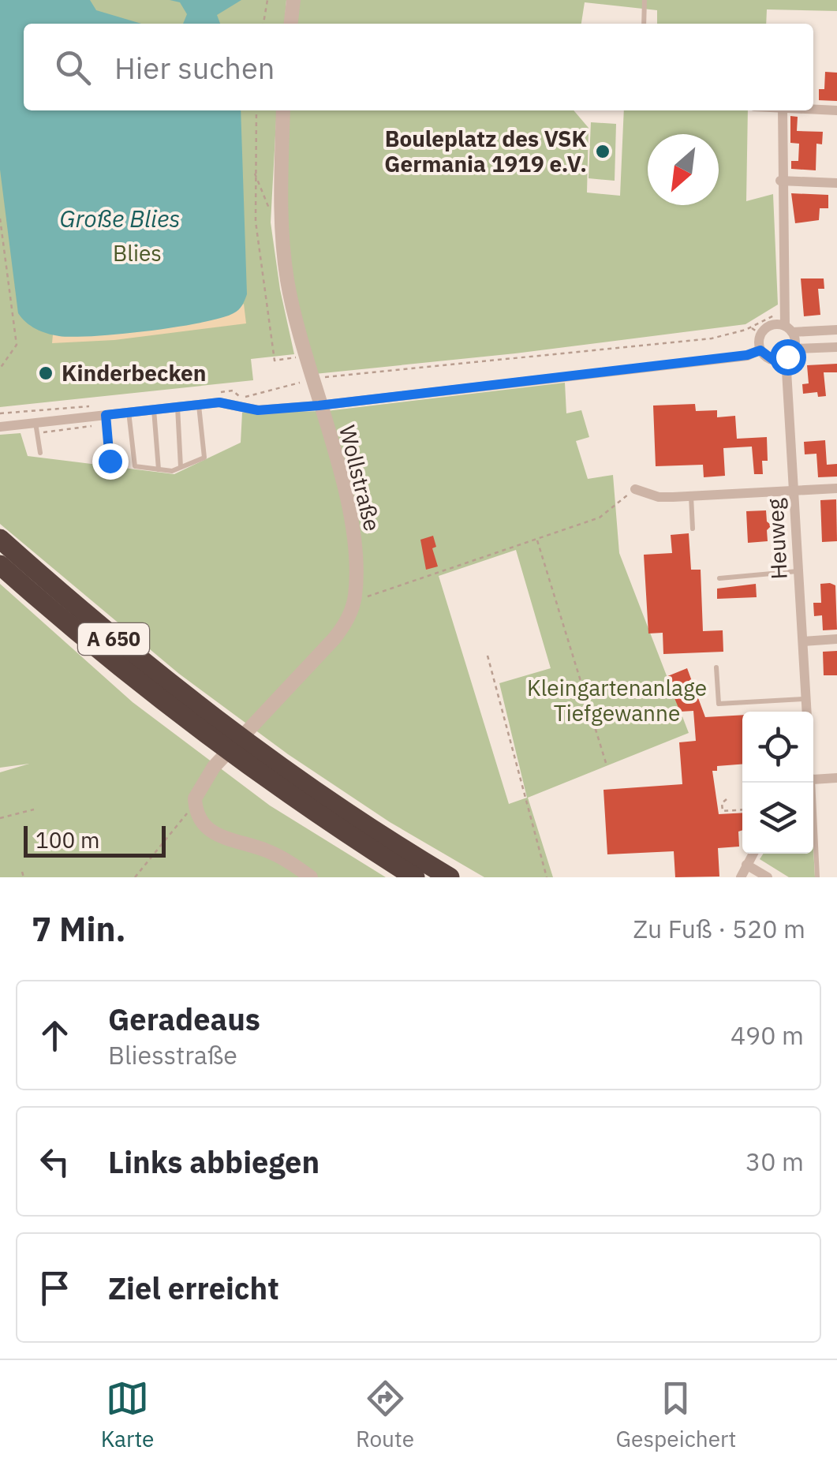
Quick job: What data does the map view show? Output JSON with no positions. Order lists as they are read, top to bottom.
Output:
{
  "streets": {
    "highway": ["A 650"],
    "street": ["Wollstraße", "Heuweg"]
  },
  "water": ["Große Blies"],
  "parks": ["Blies", "Kleingartenanlage Tiefgewanne"],
  "places": ["Bouleplatz des VSK Germania 1919 e.V.", "Kinderbecken"],
  "scale_bar": "100 m",
  "north": "bottom left",
  "page": {
    "search": "Hier suchen",
    "scale": "100 m",
    "heading": ["7 Min.", "Zu Fuß · 520 m"],
    "list": [
      ["Geradeaus", "Bliesstraße", "490 m"],
      ["Links abbiegen", "30 m"],
      "Ziel erreicht"
    ],
    "nav": ["Karte", "Route", "Gespeichert"]
  }
}
